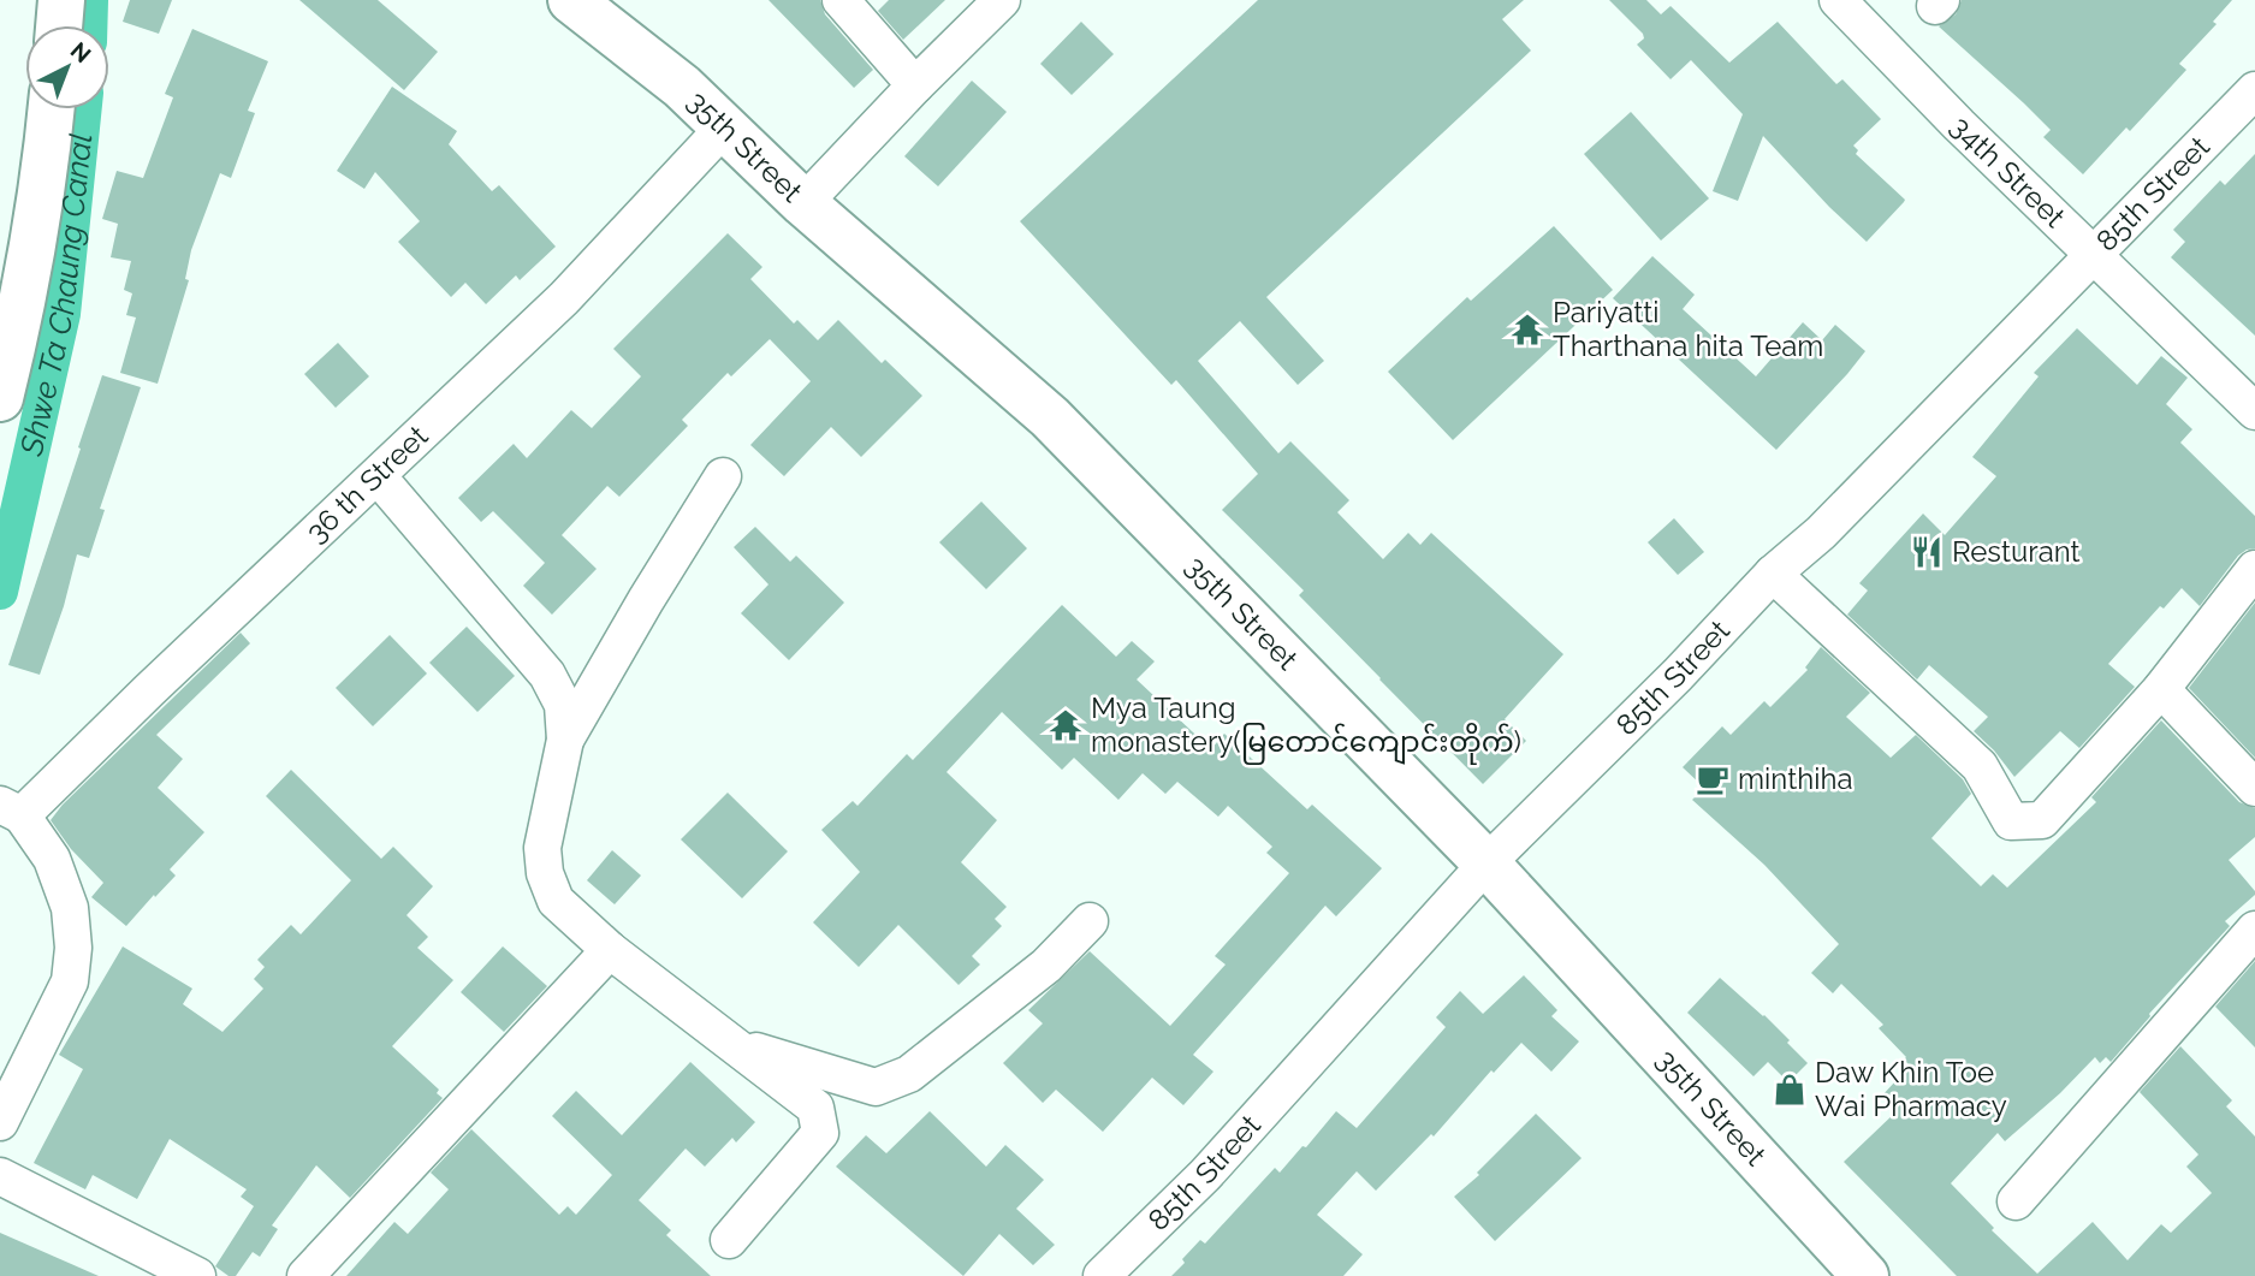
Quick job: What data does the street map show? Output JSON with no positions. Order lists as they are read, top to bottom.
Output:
{
  "streets": {
    "main road": ["35th Street"],
    "street": ["34th Street", "85th Street", "36 th Street"]
  },
  "crossings": [
    ["35th Street", "85th Street"],
    ["35th Street", "36 th Street"],
    ["34th Street", "85th Street"]
  ],
  "water": ["Shwe Ta Chaung Canal"],
  "places": {
    "temple": ["Pariyatti Tharthana hita Team", "Mya Taung monastery(မြတောင်ကျောင်းတိုက်)"],
    "restaurant": ["Resturant"],
    "cafe": ["minthiha"],
    "shop": ["Daw Khin Toe Wai Pharmacy"]
  },
  "north": "top right"
}
